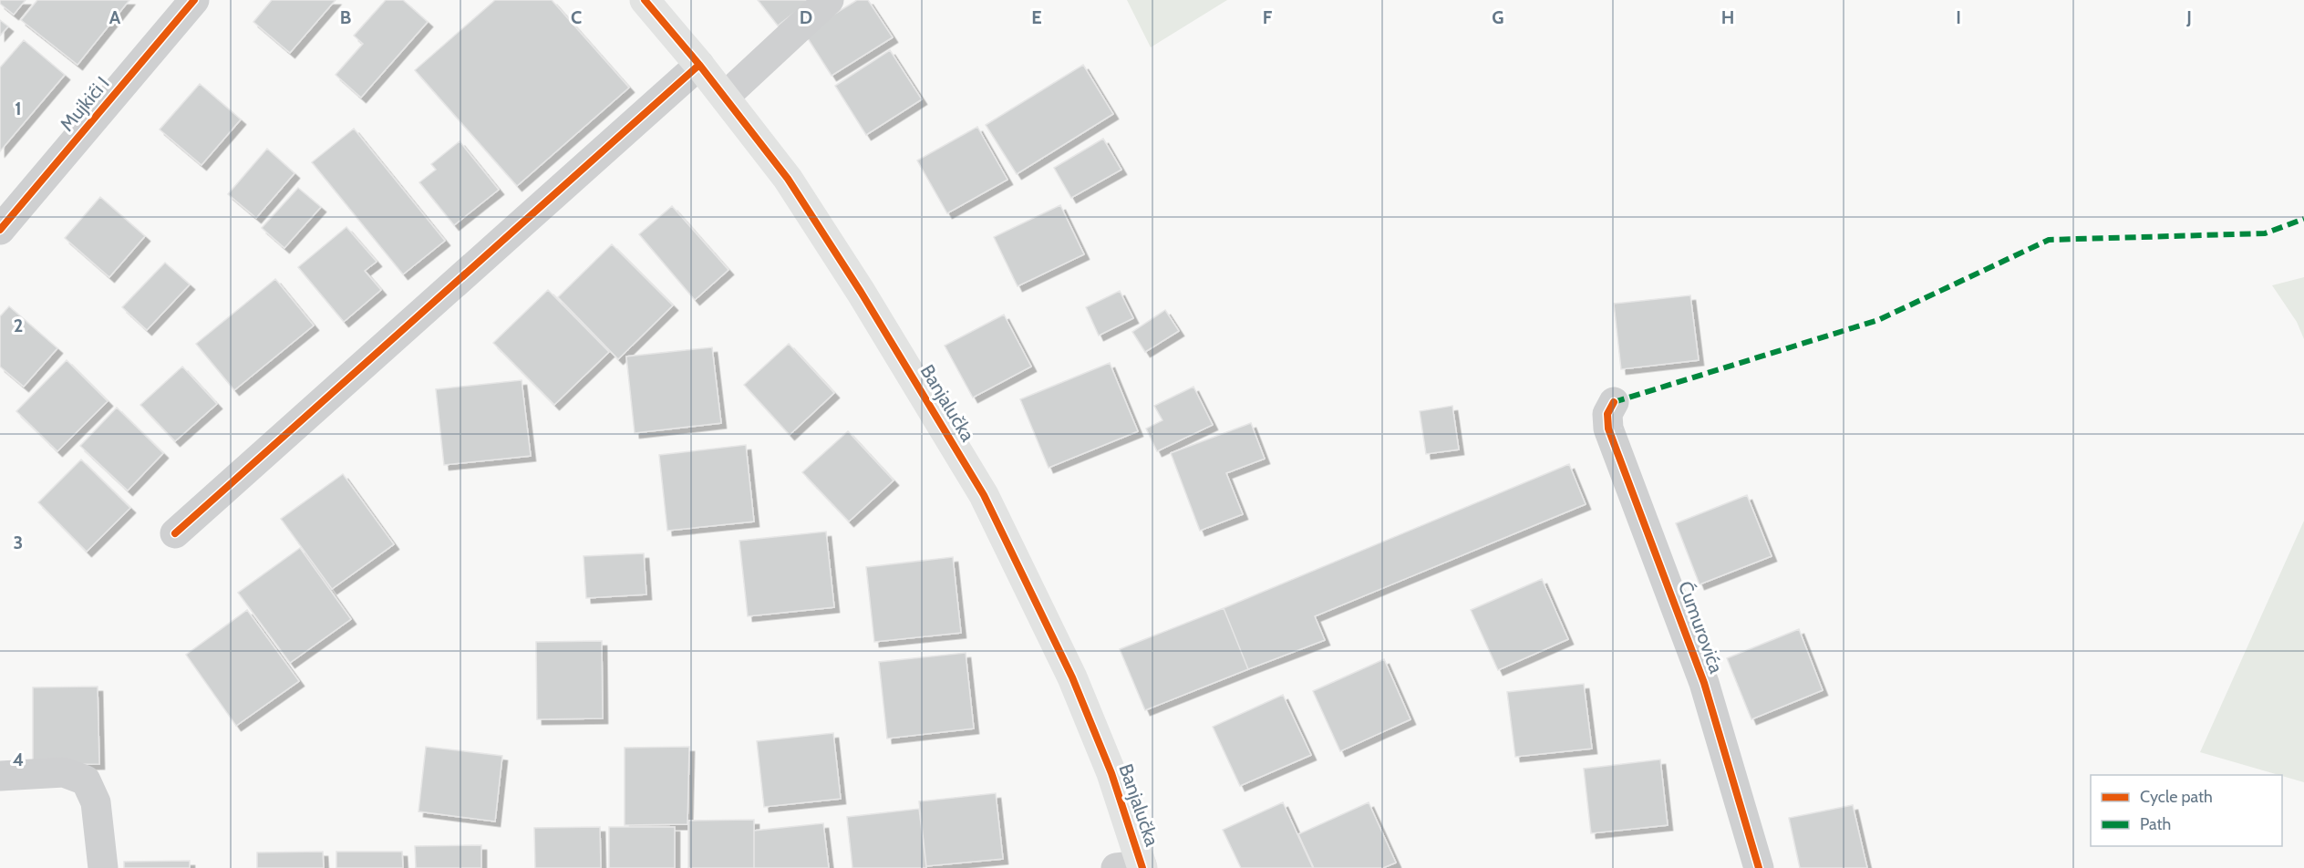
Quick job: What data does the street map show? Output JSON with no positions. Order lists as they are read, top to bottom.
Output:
{
  "streets": {
    "main road": ["Banjalučka"],
    "street": ["Mujkići I", "Ćumurovića"]
  },
  "legend": ["Cycle path", "Path"],
  "grid": {
    "columns": [
      "A",
      "B",
      "C",
      "D",
      "E",
      "F",
      "G",
      "H",
      "I",
      "J"
    ],
    "rows": [
      "1",
      "2",
      "3",
      "4"
    ]
  }
}
